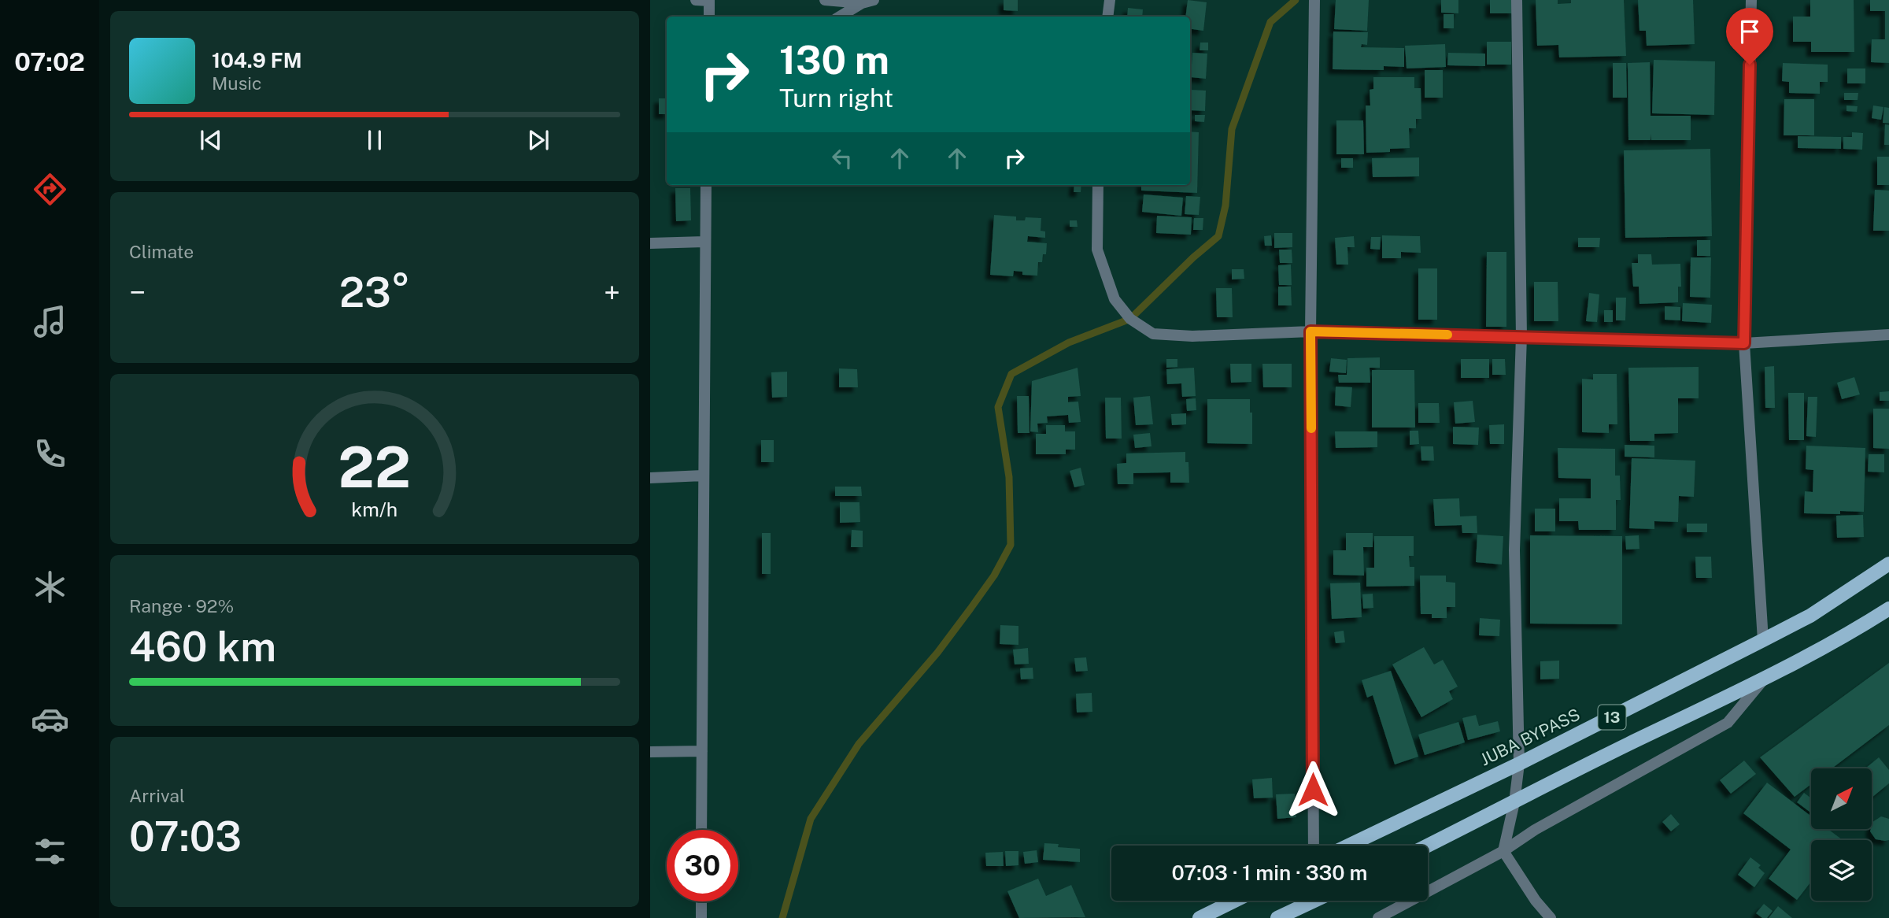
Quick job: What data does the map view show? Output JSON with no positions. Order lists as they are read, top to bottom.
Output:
{
  "streets": {
    "main road": ["13", "JUBA BYPASS"]
  },
  "north": "top right",
  "page": {
    "tabs": "07:02",
    "turn": ["130 m", "Turn right"],
    "song": ["104.9 FM", "Music"],
    "tile": [
      "Climate",
      ["Range · 92%", "460 km"],
      ["Arrival", "07:03"]
    ],
    "heat": ["−", "23°", "+"],
    "limit": "30",
    "trip": "07:03 · 1 min · 330 m",
    "gauge": ["22", "km/h"]
  }
}
